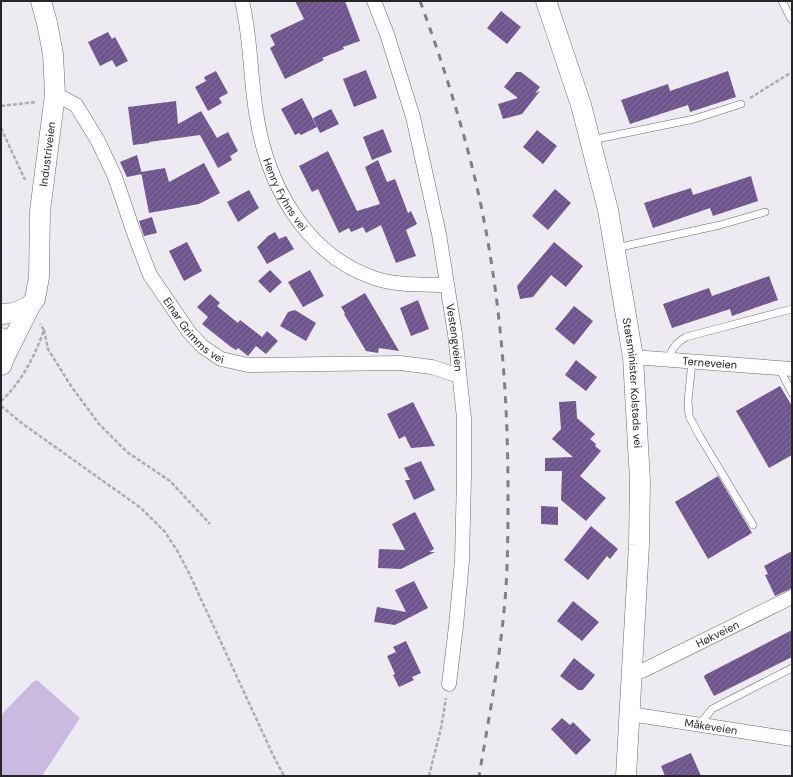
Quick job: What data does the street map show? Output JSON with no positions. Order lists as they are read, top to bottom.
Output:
{
  "streets": {
    "street": [
      "Industriveien",
      "Henry Fyhns vei",
      "Einar Grimms vei",
      "Vestengveien",
      "Terneveien",
      "Statsminister Kolstads vei",
      "Høkveien",
      "Måkeveien"
    ]
  },
  "crossings": [
    ["Industriveien", "Einar Grimms vei"],
    ["Henry Fyhns vei", "Vestengveien"],
    ["Einar Grimms vei", "Vestengveien"],
    ["Terneveien", "Statsminister Kolstads vei"],
    ["Statsminister Kolstads vei", "Måkeveien"]
  ]
}
